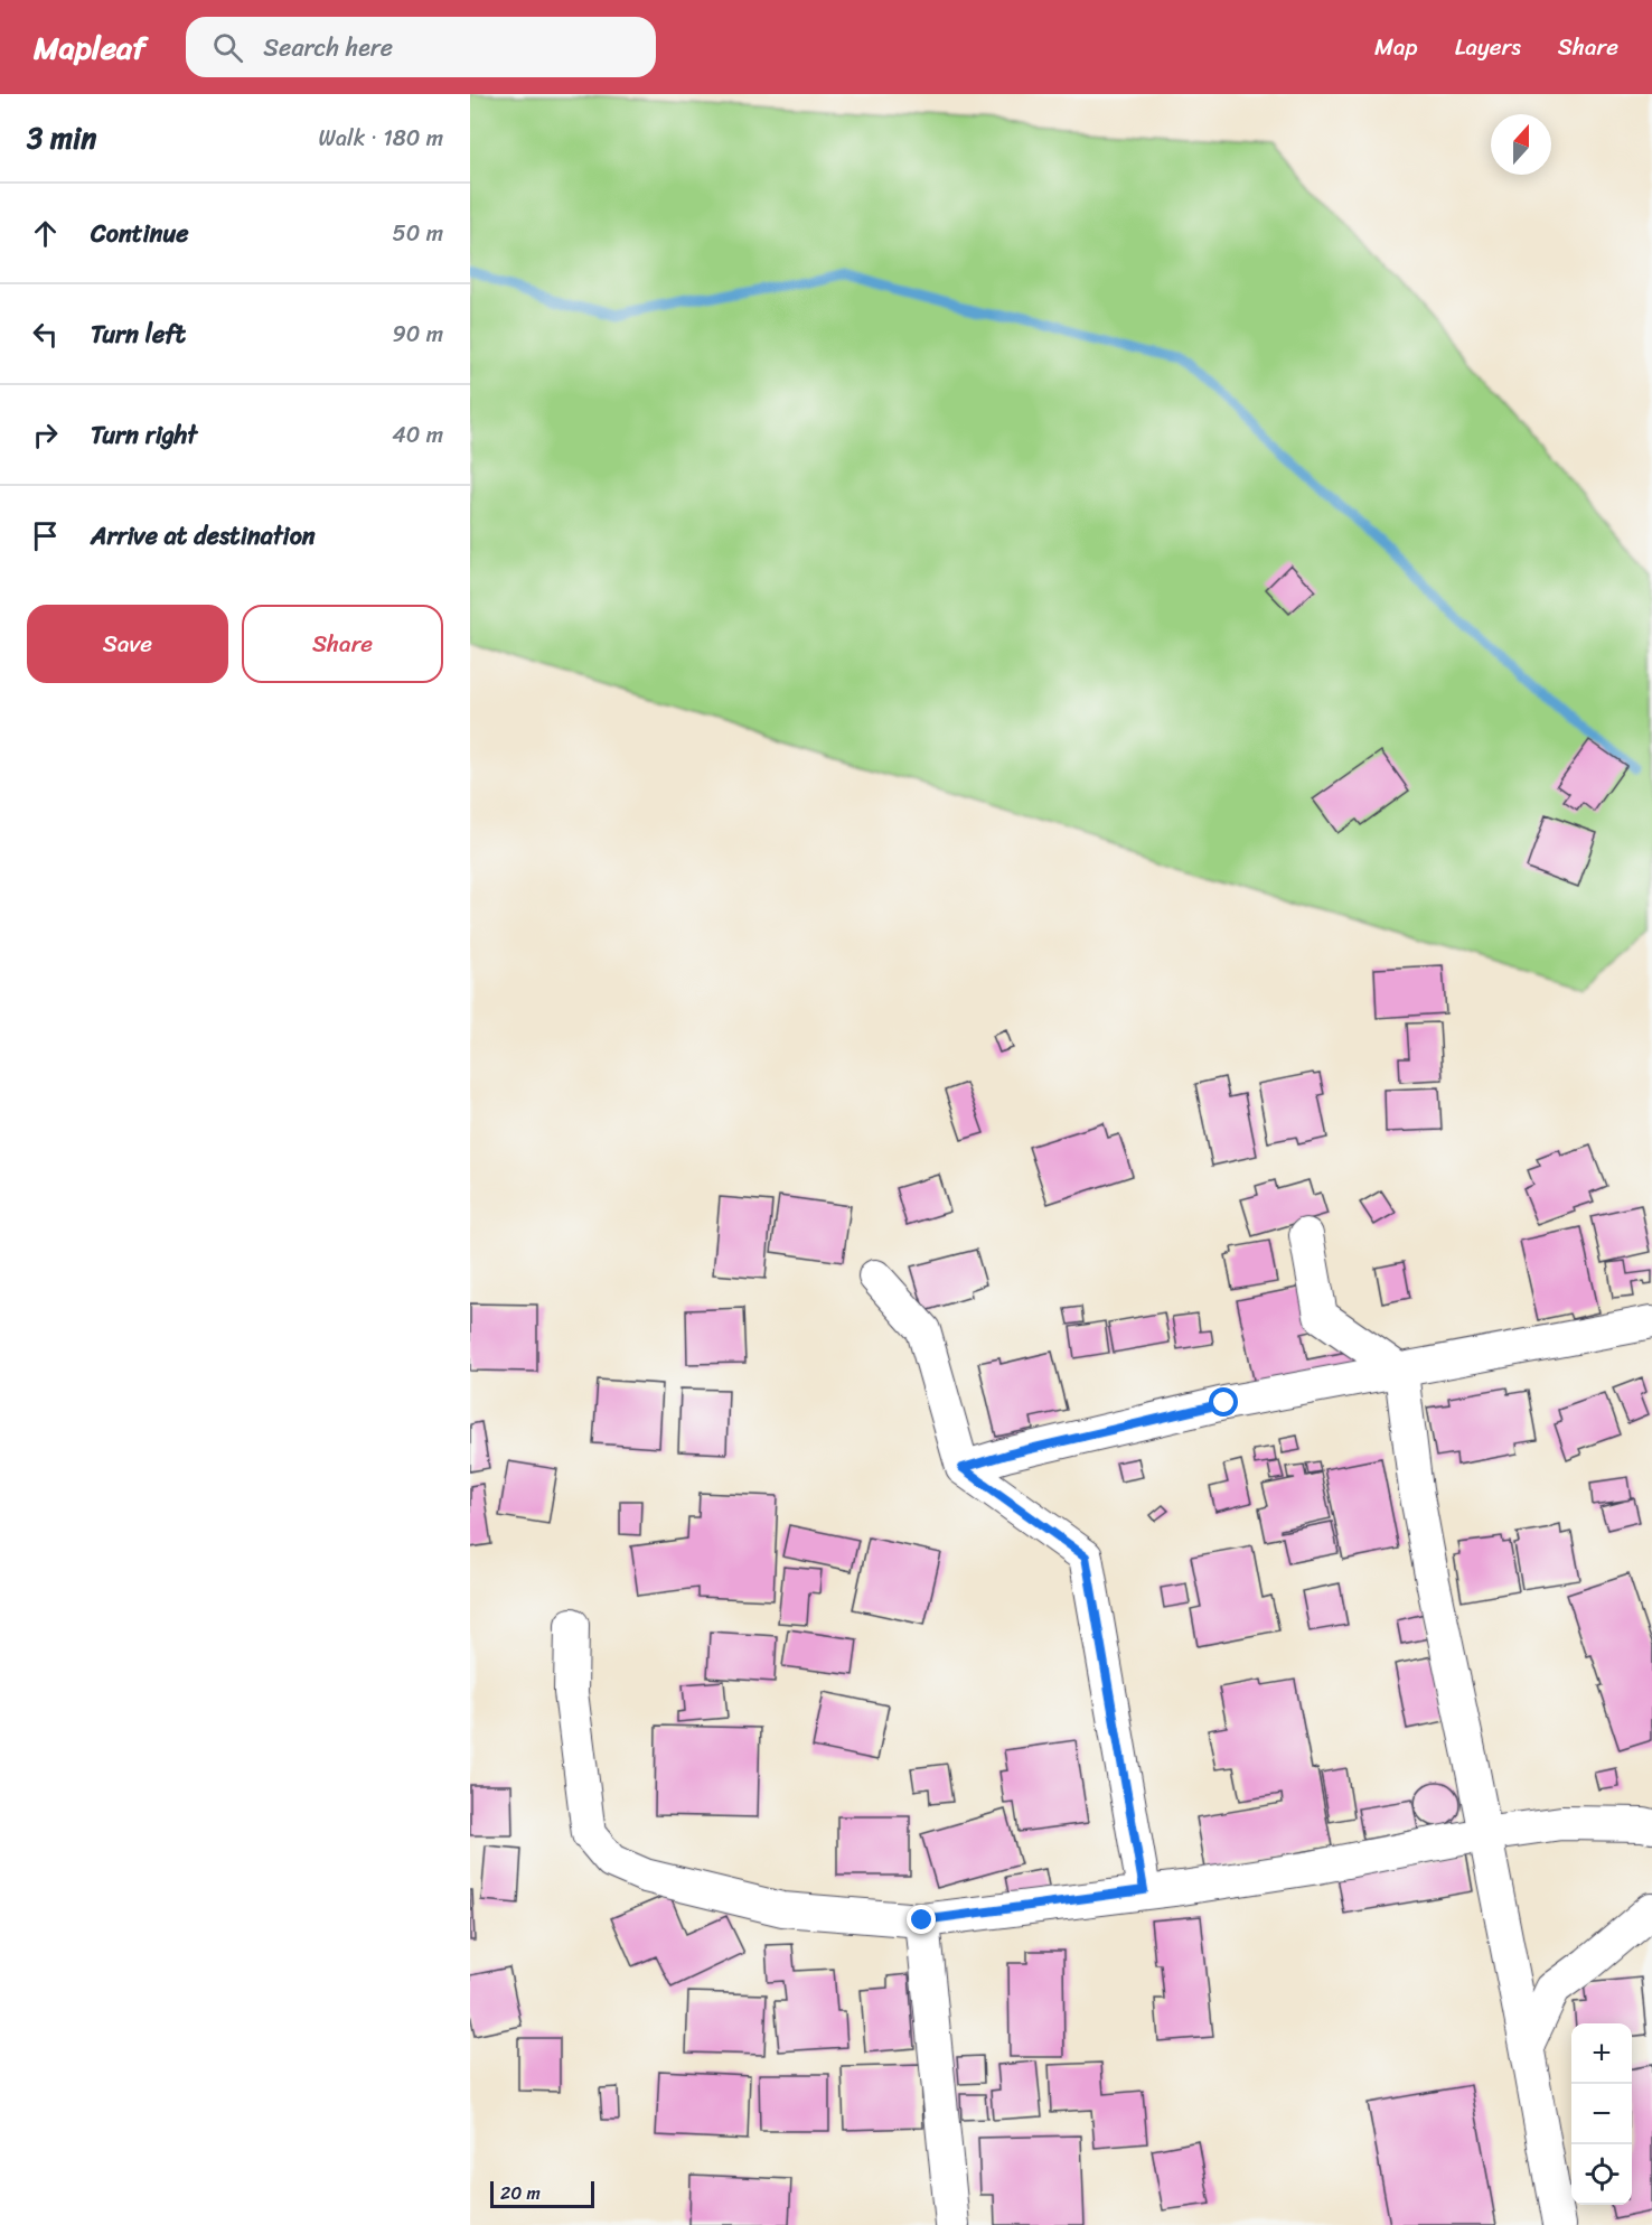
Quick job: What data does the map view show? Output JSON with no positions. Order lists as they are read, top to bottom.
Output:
{
  "scale_bar": "20 m",
  "north": "top",
  "page": {
    "header": "Mapleaf",
    "search": "Search here",
    "nav": ["Map", "Layers", "Share"],
    "heading": ["3 min", "Walk · 180 m"],
    "list": [
      ["Continue", "50 m"],
      ["Turn left", "90 m"],
      ["Turn right", "40 m"],
      "Arrive at destination"
    ],
    "buttons": ["Save", "Share"],
    "map_buttons": ["+", "−"],
    "scale": "20 m"
  }
}
